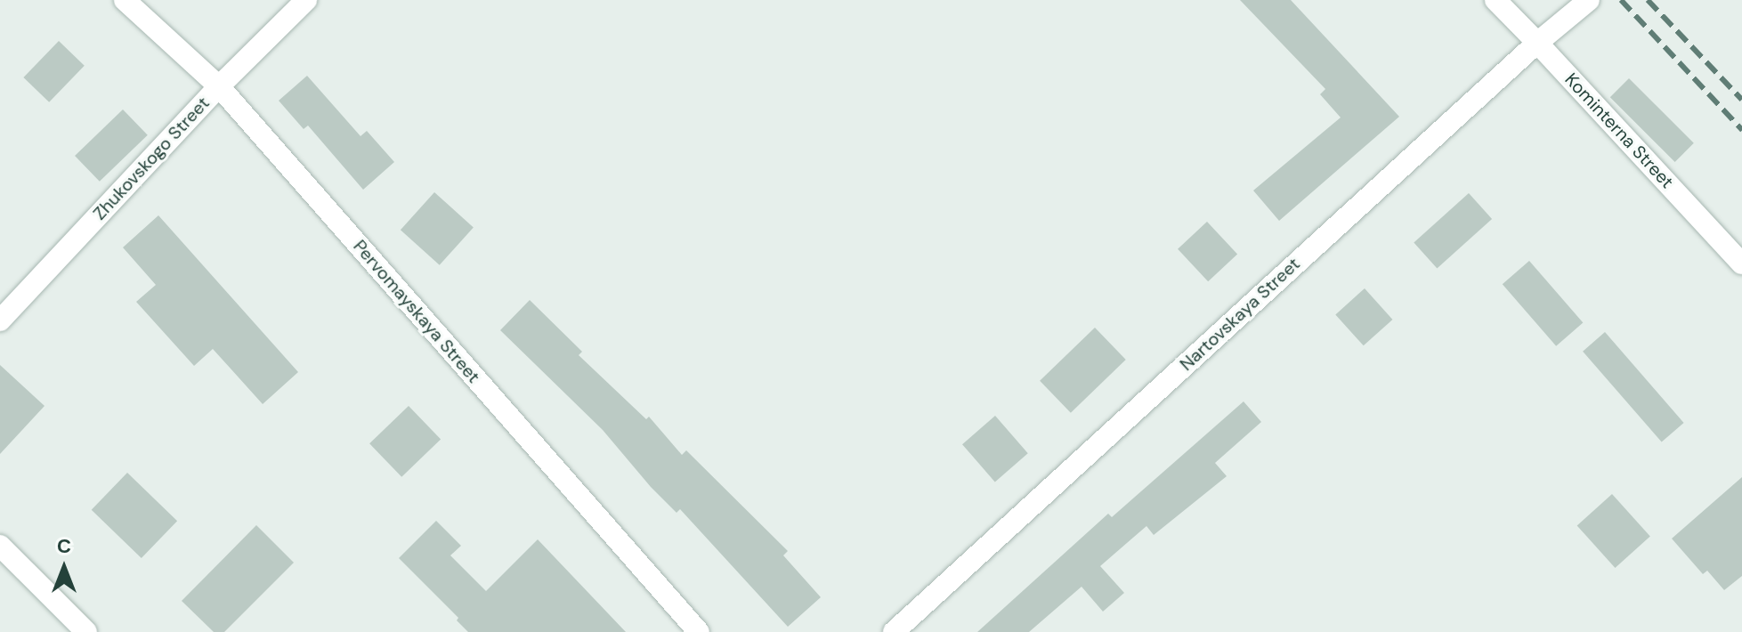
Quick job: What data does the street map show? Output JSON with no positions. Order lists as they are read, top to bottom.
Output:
{
  "streets": {
    "street": [
      "Kominterna Street",
      "Zhukovskogo Street",
      "Pervomayskaya Street",
      "Nartovskaya Street"
    ]
  },
  "crossings": [
    ["Kominterna Street", "Nartovskaya Street"],
    ["Zhukovskogo Street", "Pervomayskaya Street"]
  ],
  "north": "top"
}
